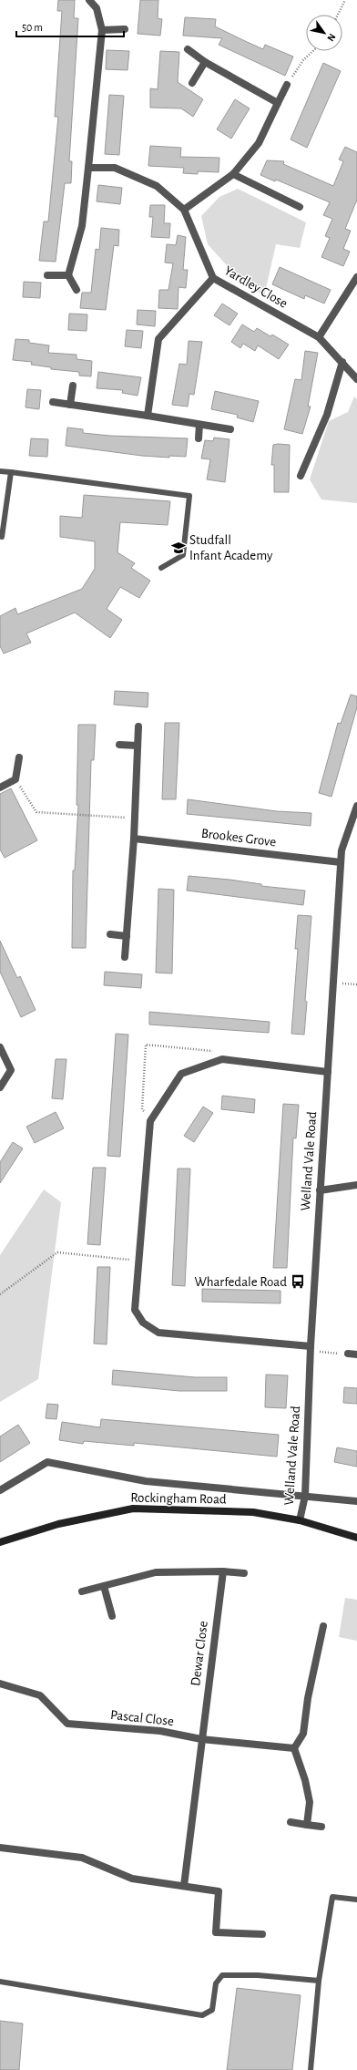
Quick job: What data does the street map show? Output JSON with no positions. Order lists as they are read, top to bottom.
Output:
{
  "streets": {
    "street": [
      "Yardley Close",
      "Brookes Grove",
      "Welland Vale Road",
      "Rockingham Road",
      "Dewar Close",
      "Pascal Close"
    ]
  },
  "crossings": [
    ["Brookes Grove", "Welland Vale Road"],
    ["Welland Vale Road", "Rockingham Road"],
    ["Dewar Close", "Pascal Close"]
  ],
  "places": {
    "school or university": ["Studfall Infant Academy"],
    "bus stop": ["Wharfedale Road"]
  },
  "scale_bar": "50 m",
  "north": "bottom right"
}
